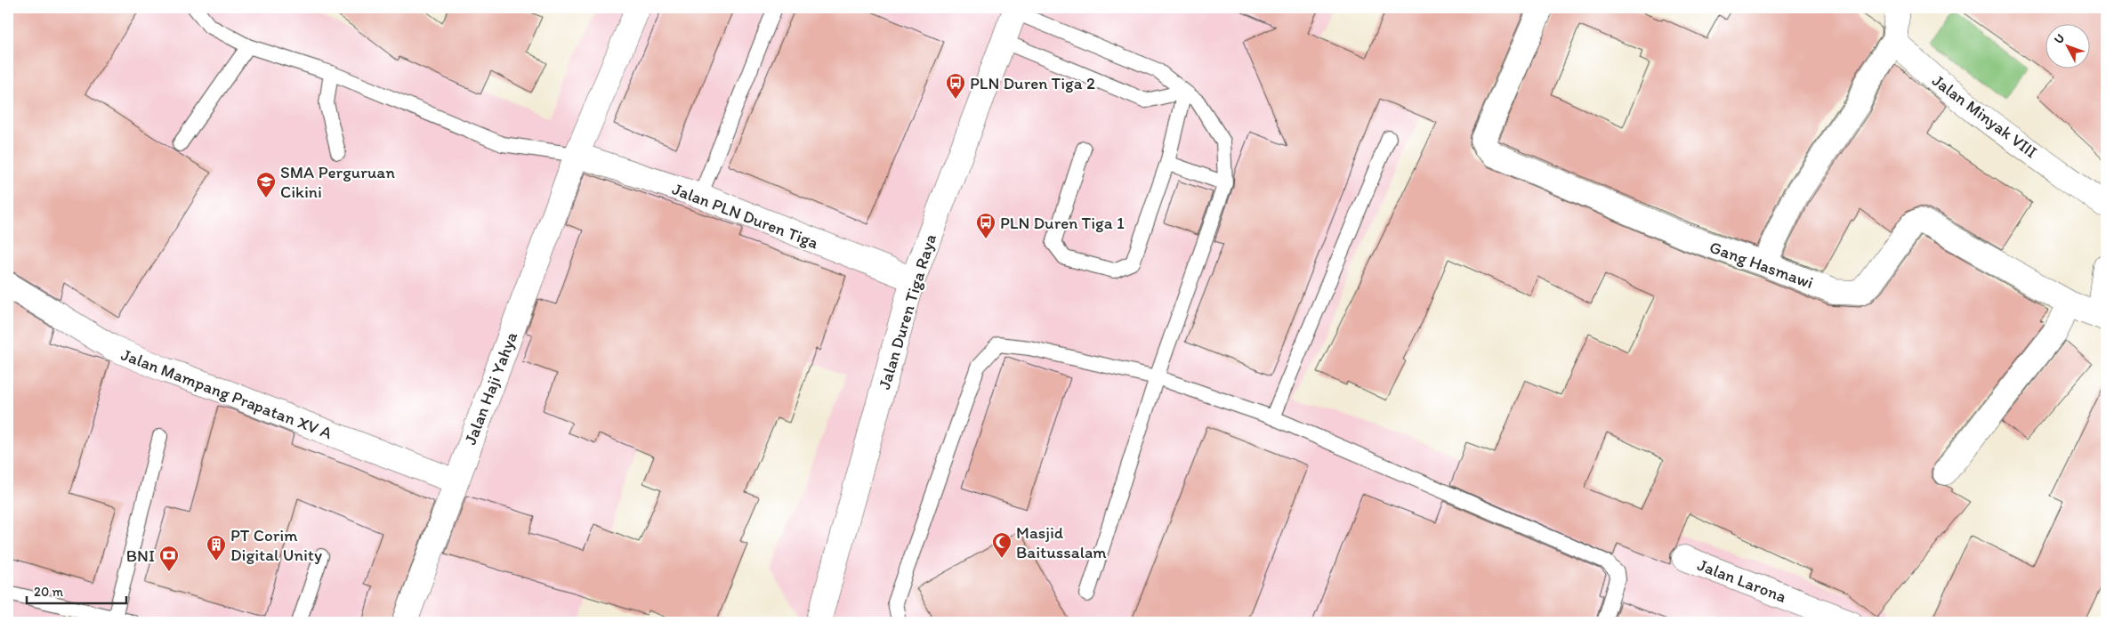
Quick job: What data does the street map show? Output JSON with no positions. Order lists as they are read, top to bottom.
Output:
{
  "streets": {
    "street": [
      "Jalan Minyak VIII",
      "Jalan PLN Duren Tiga",
      "Gang Hasmawi",
      "Jalan Duren Tiga Raya",
      "Jalan Haji Yahya",
      "Jalan Mampang Prapatan XV A",
      "Jalan Larona"
    ]
  },
  "crossings": [
    ["Jalan PLN Duren Tiga", "Jalan Duren Tiga Raya"],
    ["Jalan PLN Duren Tiga", "Jalan Haji Yahya"],
    ["Jalan Haji Yahya", "Jalan Mampang Prapatan XV A"]
  ],
  "places": {
    "bus stop": ["PLN Duren Tiga 2", "PLN Duren Tiga 1"],
    "school or university": ["SMA Perguruan Cikini"],
    "mosque": ["Masjid Baitussalam"],
    "building": ["PT Corim Digital Unity"],
    "bank": ["BNI"]
  },
  "scale_bar": "20 m",
  "north": "top left"
}
